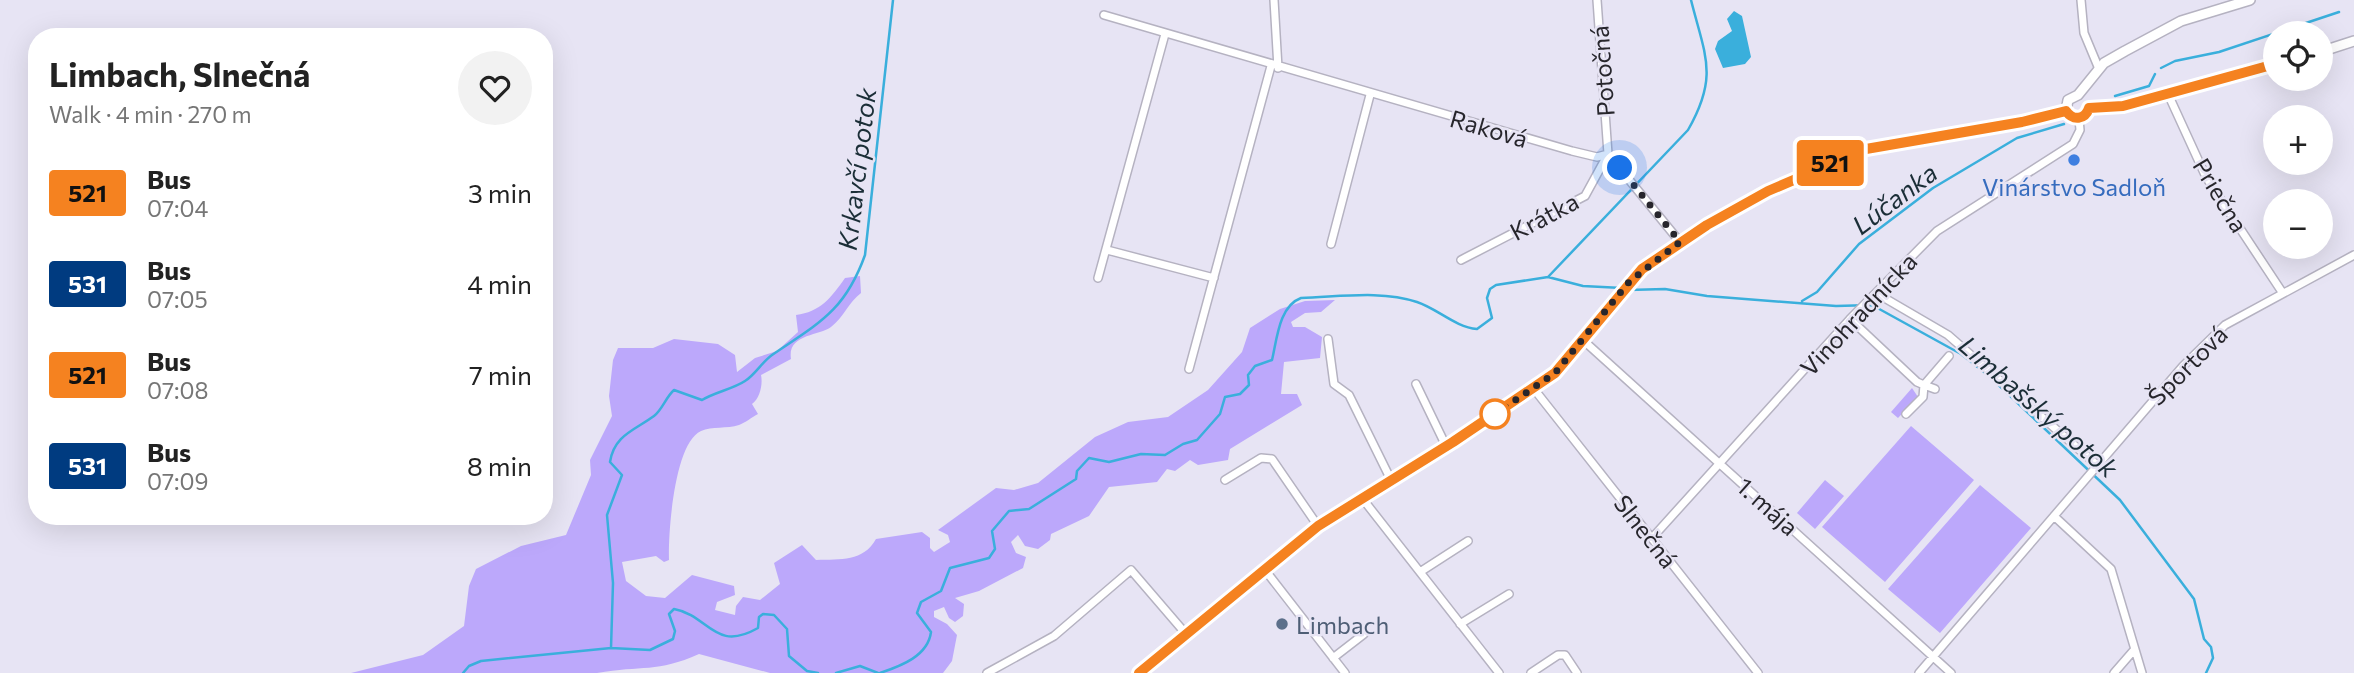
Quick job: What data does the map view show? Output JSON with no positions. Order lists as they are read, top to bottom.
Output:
{
  "streets": {
    "street": [
      "Potočná",
      "Raková",
      "Priečna",
      "Krátka",
      "Vinohradnícka",
      "Športová",
      "1. mája",
      "Slnečná"
    ]
  },
  "crossings": [
    ["Potočná", "Raková"],
    ["Potočná", "Krátka"],
    ["Raková", "Krátka"],
    ["Priečna", "Športová"],
    ["Vinohradnícka", "1. mája"],
    ["Vinohradnícka", "Slnečná"],
    ["Športová", "1. mája"]
  ],
  "water": ["Krkavčí potok", "Lúčanka", "Limbašský potok"],
  "places": ["Vinárstvo Sadloň", "Limbach"],
  "lines": ["bus line 521"],
  "page": {
    "on_map": "521",
    "map_buttons": ["+", "−"],
    "heading": ["Limbach, Slnečná", "Walk · 4 min · 270 m"],
    "list": [
      {
        "mark": "521",
        "name": "Bus",
        "note": "07:04",
        "value": "3 min"
      },
      {
        "mark": "531",
        "name": "Bus",
        "note": "07:05",
        "value": "4 min"
      },
      {
        "mark": "521",
        "name": "Bus",
        "note": "07:08",
        "value": "7 min"
      },
      {
        "mark": "531",
        "name": "Bus",
        "note": "07:09",
        "value": "8 min"
      }
    ]
  }
}
